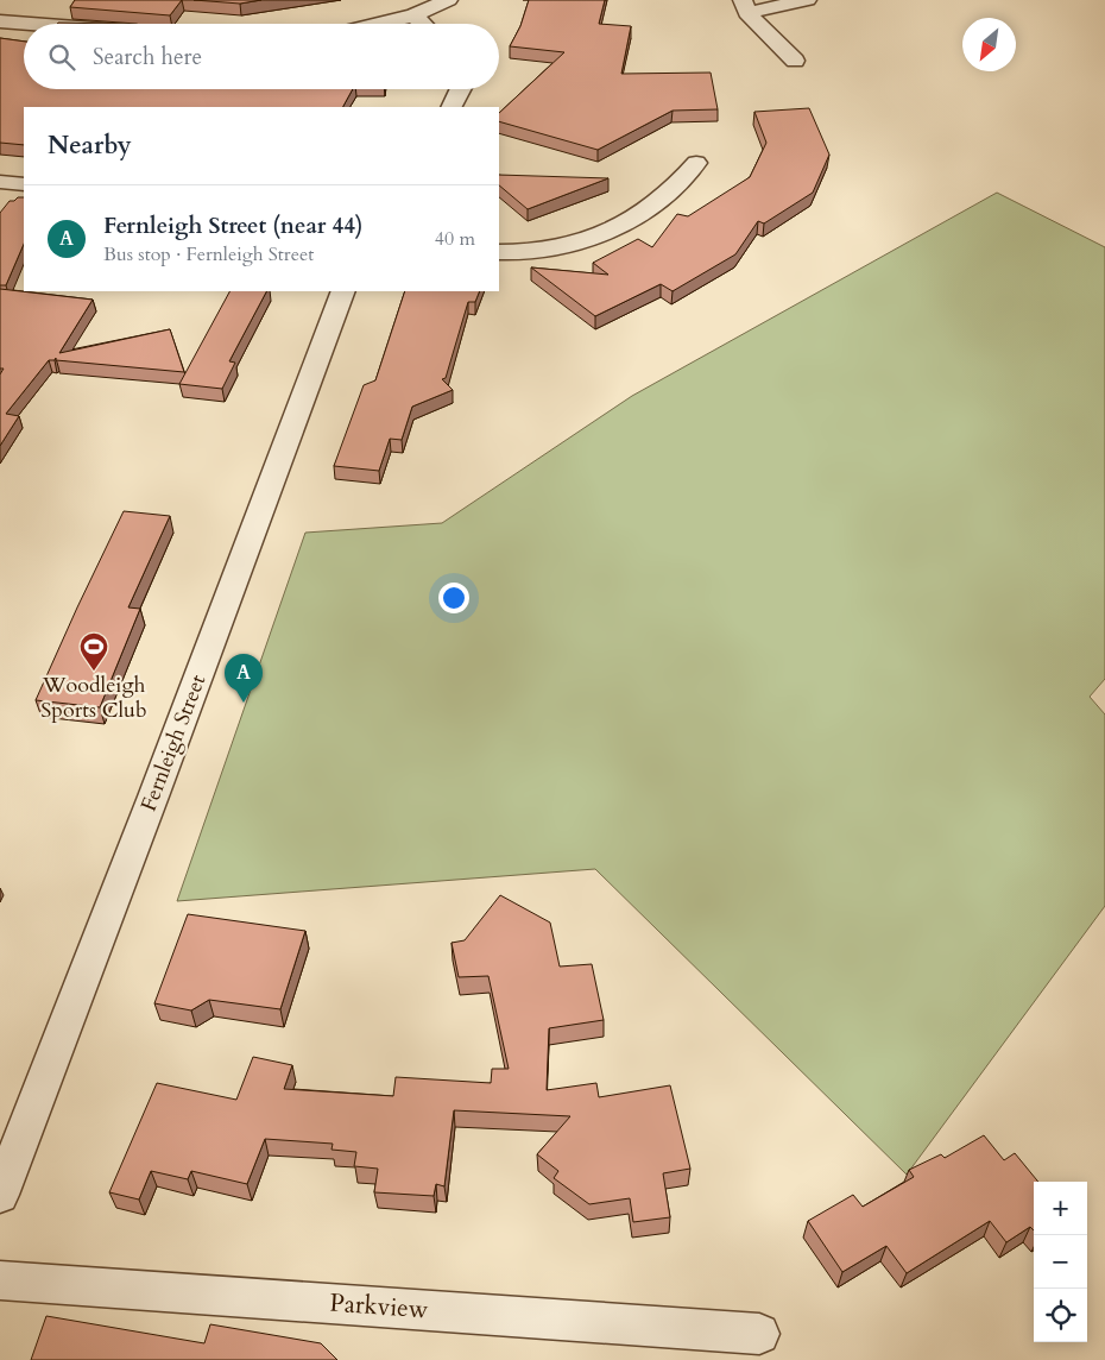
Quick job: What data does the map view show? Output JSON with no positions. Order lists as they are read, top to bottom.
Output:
{
  "streets": {
    "street": ["Fernleigh Street", "Parkview"]
  },
  "places": {
    "sports": ["Woodleigh Sports Club"]
  },
  "north": "bottom left",
  "page": {
    "search": "Search here",
    "heading": "Nearby",
    "list": [
      {
        "mark": "A",
        "name": "Fernleigh Street (near 44)",
        "note": "Bus stop · Fernleigh Street",
        "value": "40 m"
      }
    ],
    "pins": "A",
    "map_buttons": ["+", "−"]
  }
}
